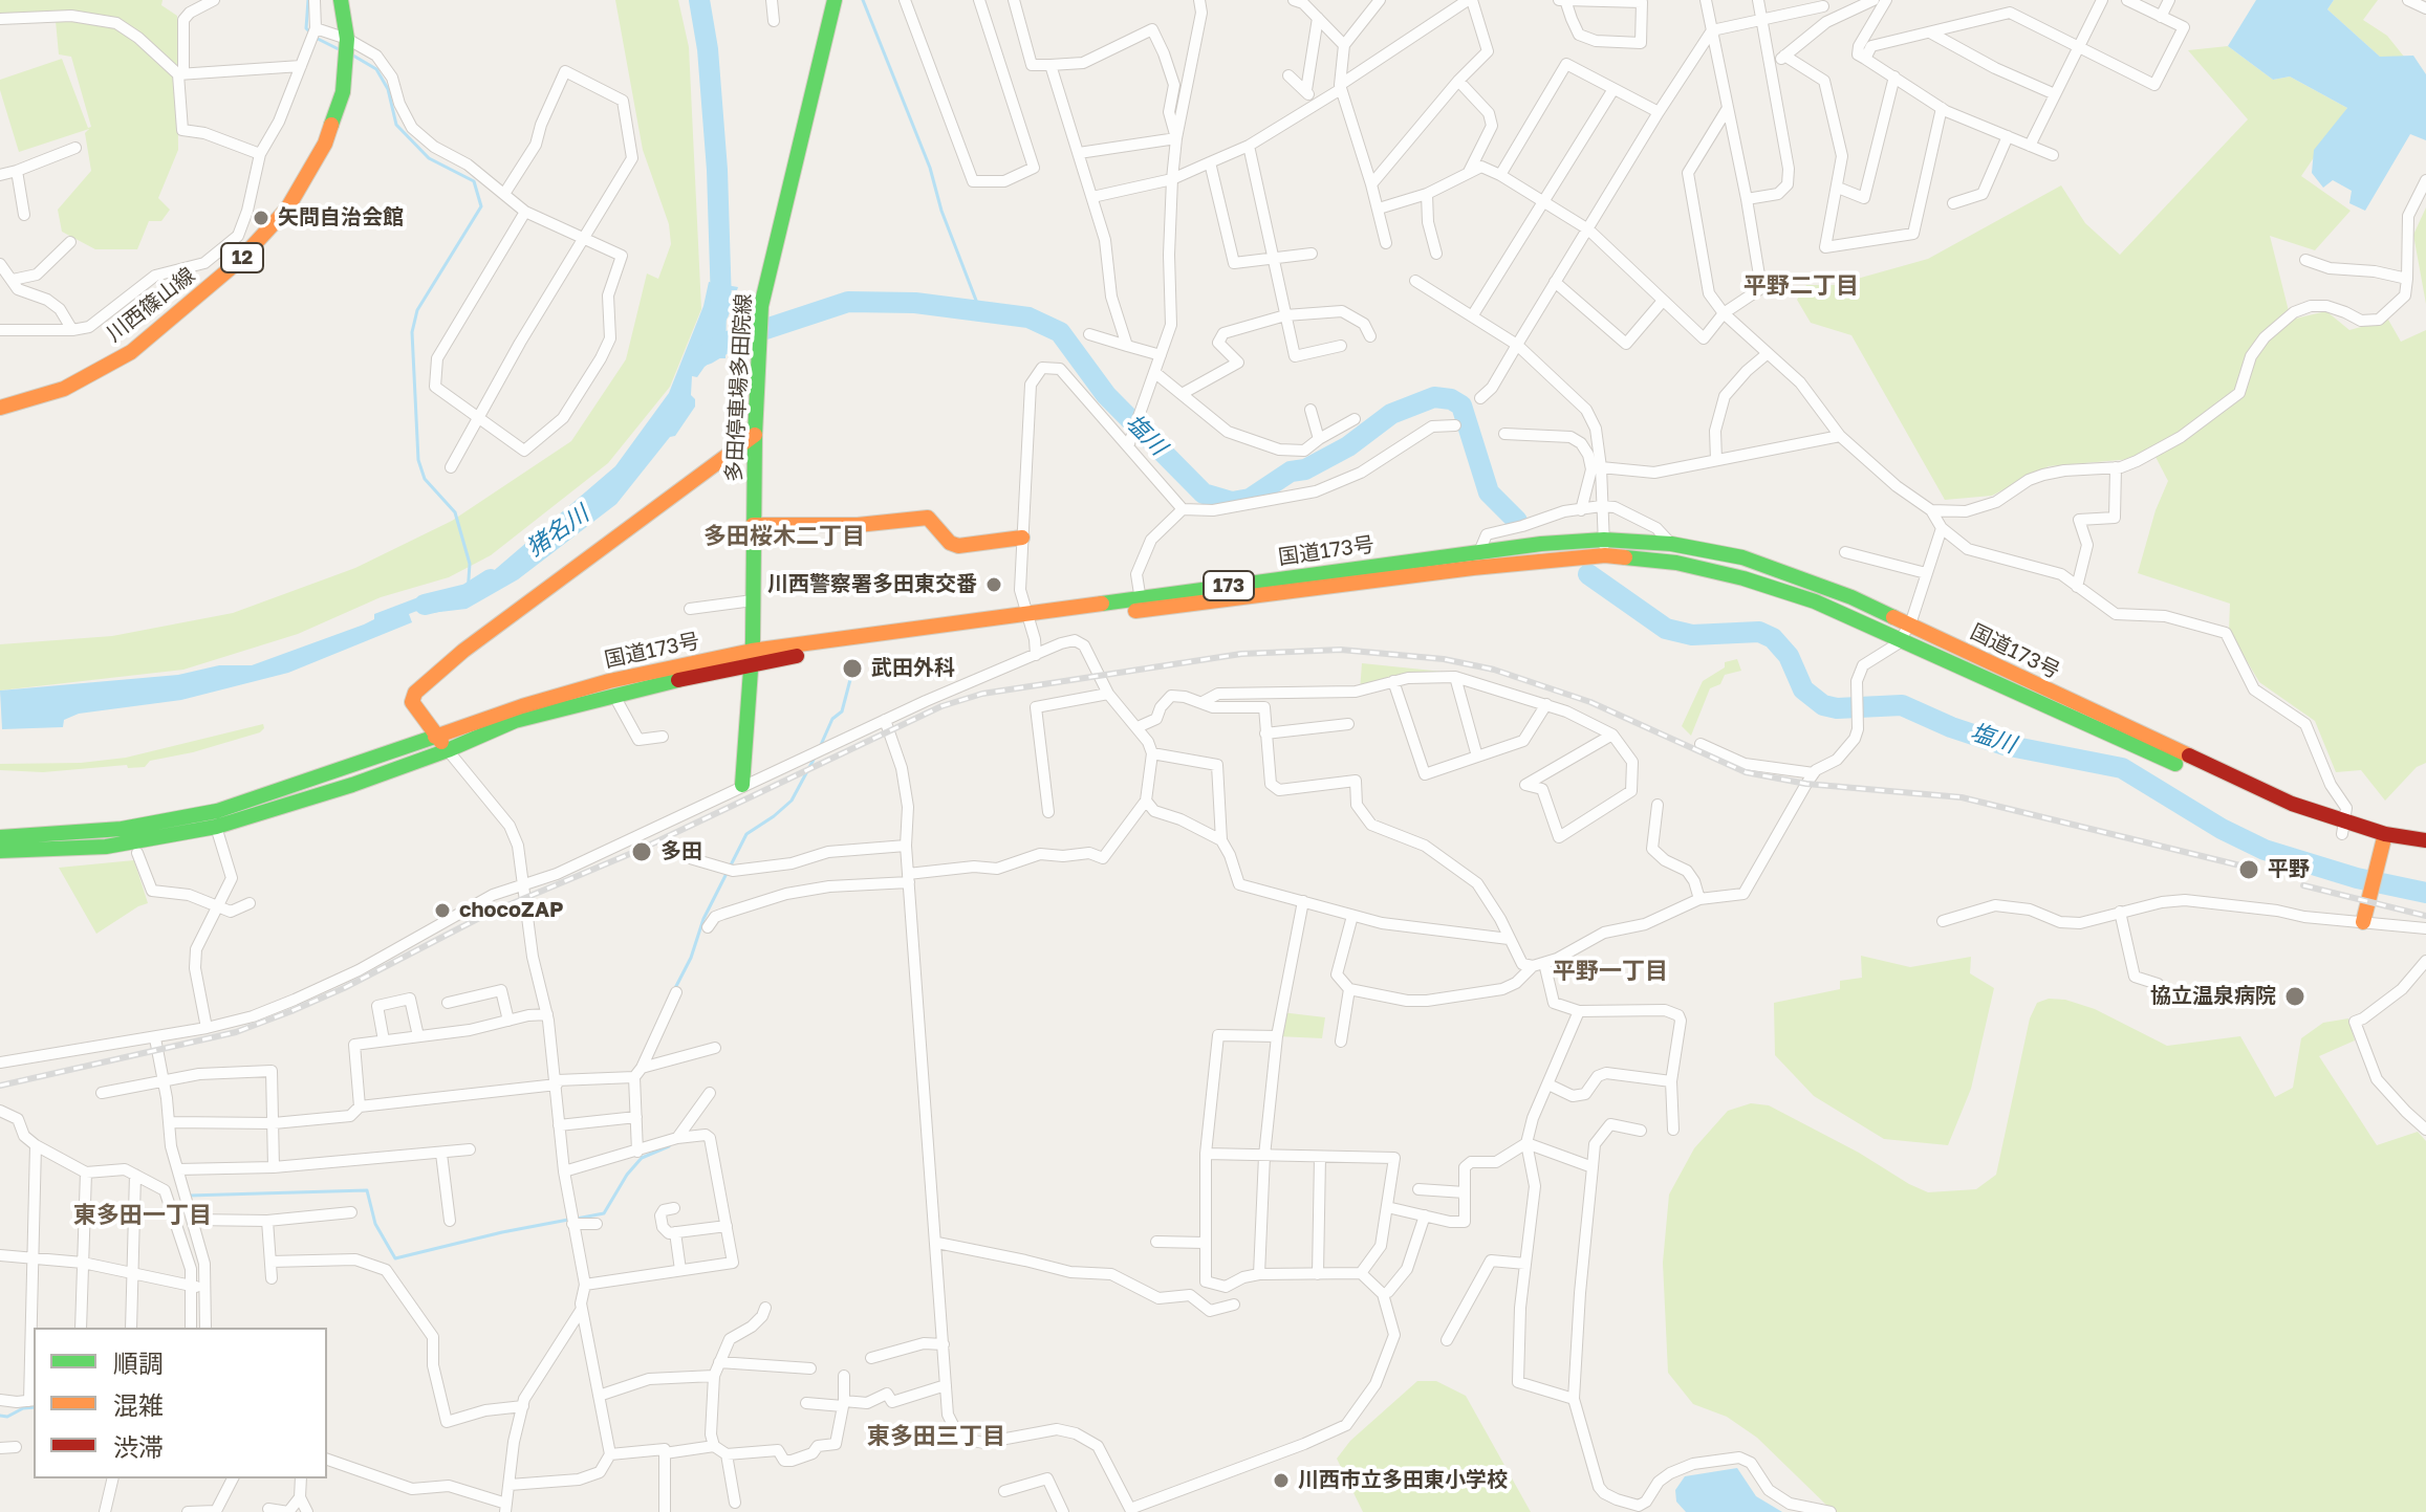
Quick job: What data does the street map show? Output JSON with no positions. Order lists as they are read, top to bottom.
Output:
{
  "streets": {
    "main road": [
      "12",
      "川西篠山線",
      "多田停車場多田院線",
      "国道173号",
      "173"
    ]
  },
  "crossings": [
    ["多田停車場多田院線", "国道173号"]
  ],
  "districts": [
    "平野二丁目",
    "多田桜木二丁目",
    "平野一丁目",
    "東多田一丁目",
    "東多田三丁目"
  ],
  "water": ["塩川", "猪名川"],
  "places": [
    "矢問自治会館",
    "川西警察署多田東交番",
    "武田外科",
    "多田",
    "平野",
    "chocoZAP",
    "協立温泉病院",
    "川西市立多田東小学校"
  ],
  "legend": ["順調", "混雑", "渋滞"]
}
